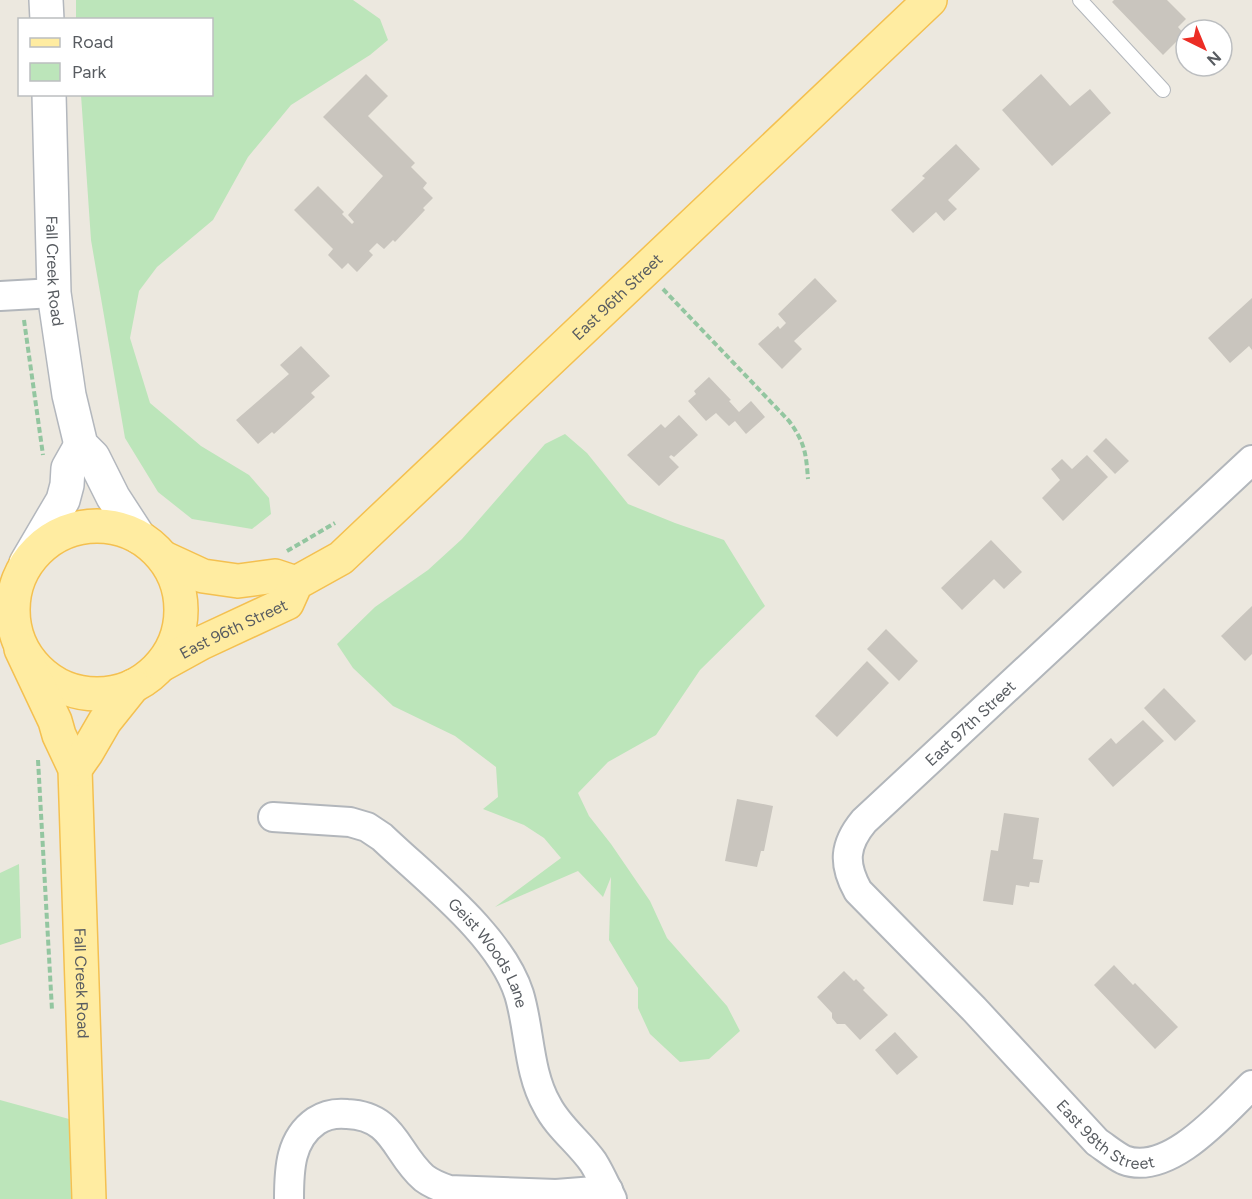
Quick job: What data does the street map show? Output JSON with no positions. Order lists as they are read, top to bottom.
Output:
{
  "streets": {
    "main road": ["Fall Creek Road", "East 96th Street"],
    "street": ["East 97th Street", "Geist Woods Lane", "East 98th Street"]
  },
  "crossings": [
    ["Fall Creek Road", "East 96th Street"],
    ["East 97th Street", "East 98th Street"]
  ],
  "legend": ["Road", "Park"],
  "north": "bottom right"
}
